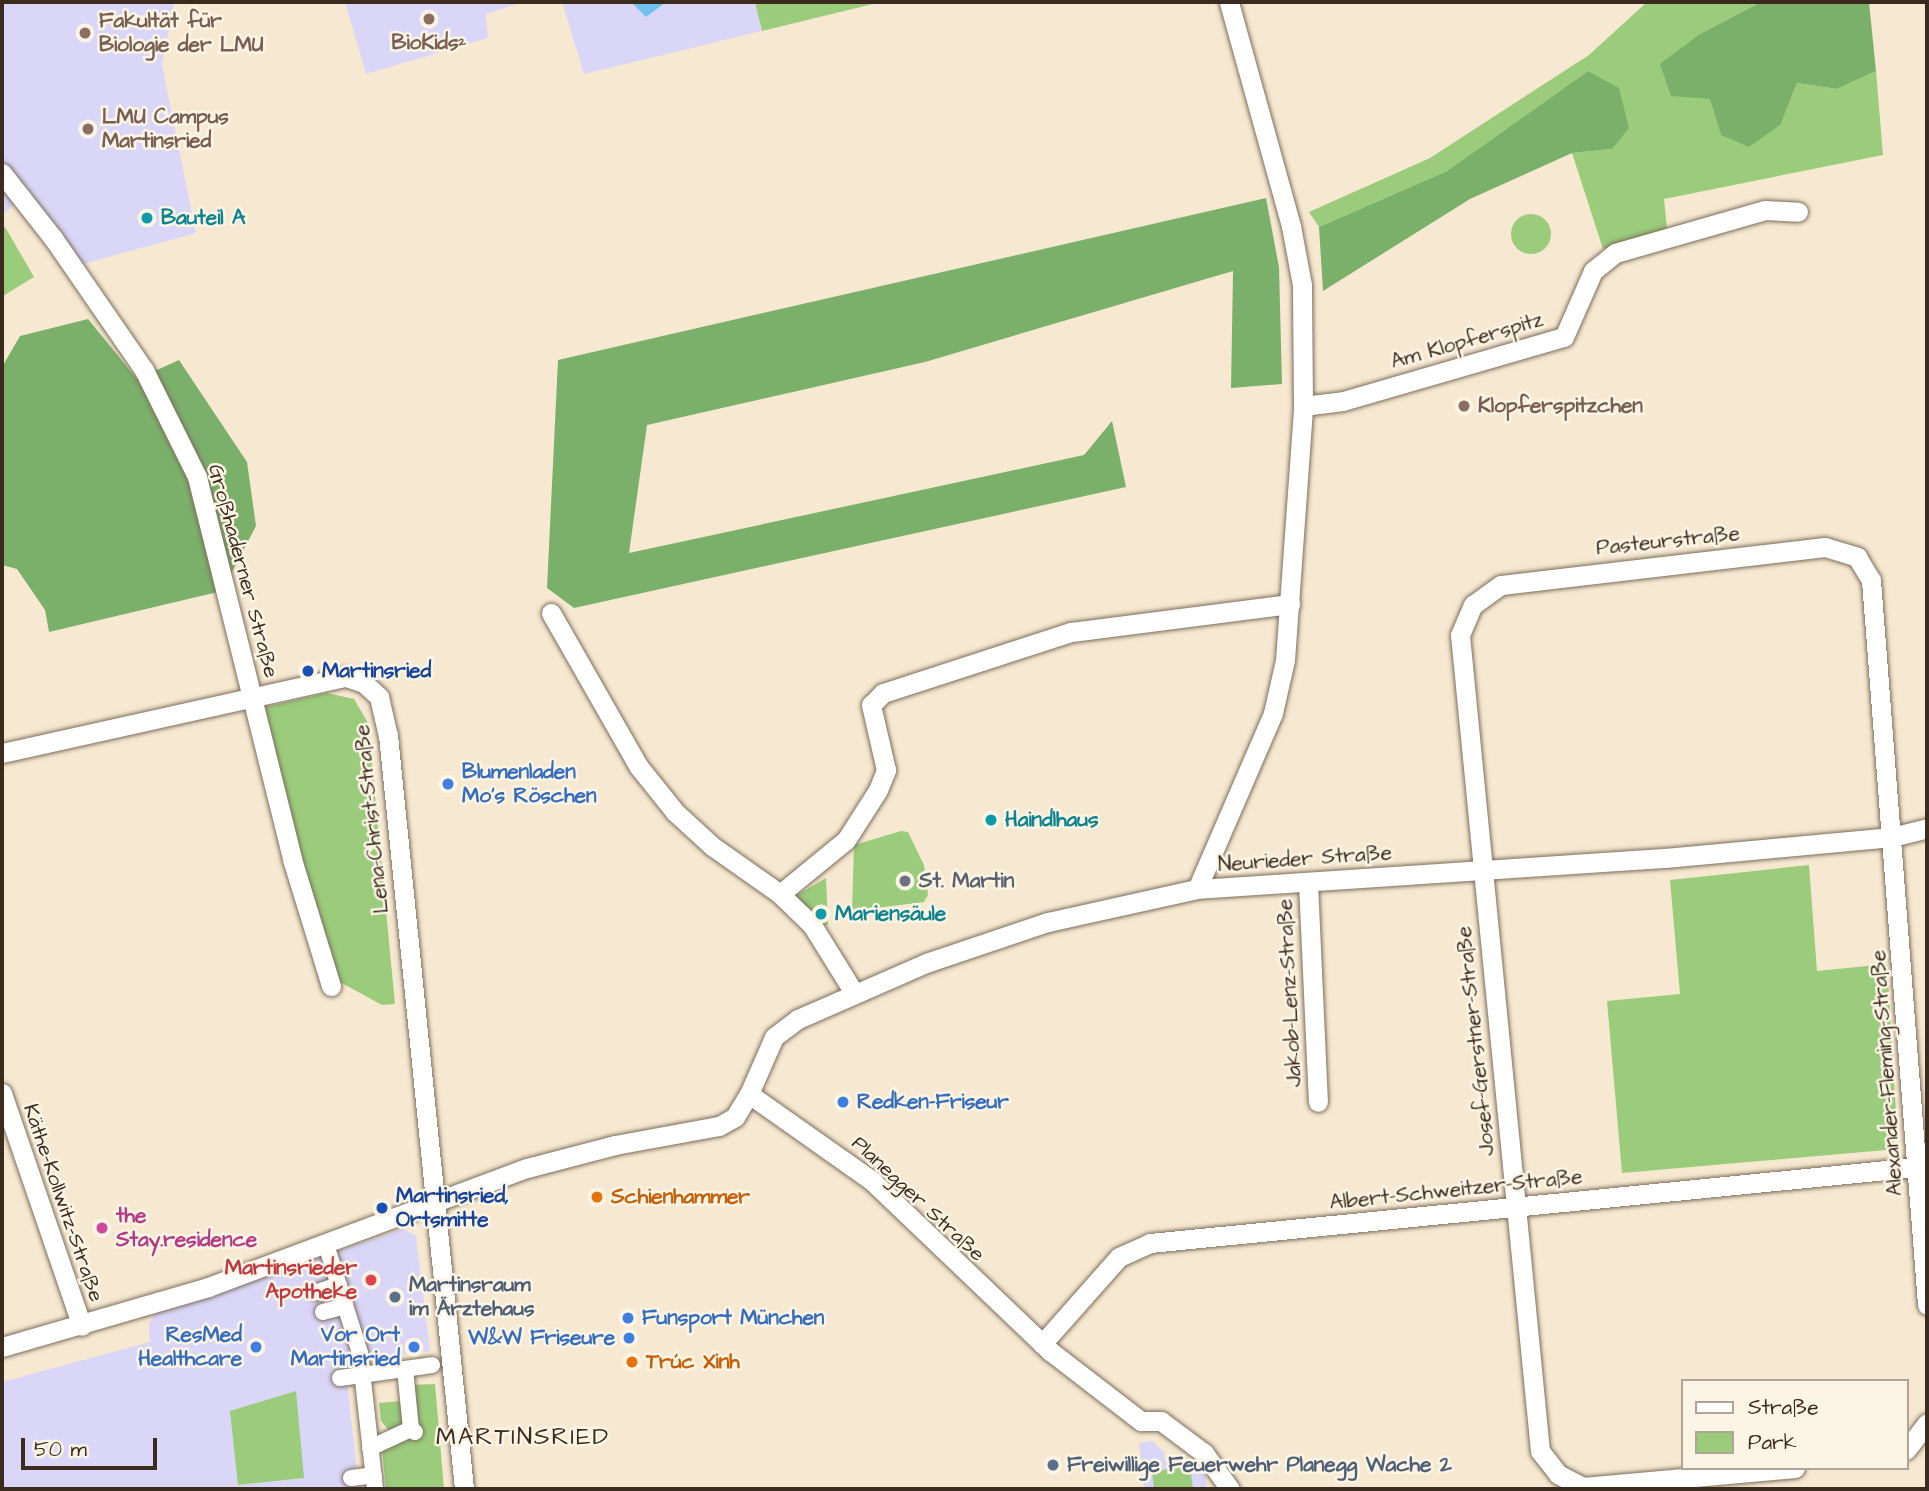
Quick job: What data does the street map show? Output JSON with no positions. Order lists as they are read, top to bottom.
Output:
{
  "streets": {
    "street": [
      "Am Klopferspitz",
      "Pasteurstraße",
      "Großhaderner Straße",
      "Lena-Christ-Straße",
      "Neurieder Straße",
      "Jakob-Lenz-Straße",
      "Josef-Gerstner-Straße",
      "Alexander-Fleming-Straße",
      "Albert-Schweitzer-Straße",
      "Planegger Straße",
      "Käthe-Kollwitz-Straße"
    ]
  },
  "crossings": [
    ["Pasteurstraße", "Neurieder Straße"],
    ["Pasteurstraße", "Josef-Gerstner-Straße"],
    ["Pasteurstraße", "Alexander-Fleming-Straße"],
    ["Großhaderner Straße", "Lena-Christ-Straße"],
    ["Neurieder Straße", "Jakob-Lenz-Straße"],
    ["Neurieder Straße", "Josef-Gerstner-Straße"],
    ["Neurieder Straße", "Alexander-Fleming-Straße"],
    ["Neurieder Straße", "Planegger Straße"],
    ["Josef-Gerstner-Straße", "Albert-Schweitzer-Straße"],
    ["Alexander-Fleming-Straße", "Albert-Schweitzer-Straße"],
    ["Albert-Schweitzer-Straße", "Planegger Straße"]
  ],
  "districts": ["MARTINSRIED"],
  "places": [
    "BioKids²",
    "Fakultät für Biologie der LMU",
    "LMU Campus Martinsried",
    "Bauteil A",
    "Klopferspitzchen",
    "Martinsried",
    "Blumenladen Mo's Röschen",
    "Haindlhaus",
    "St. Martin",
    "Mariensäule",
    "Redken-Friseur",
    "Schienhammer",
    "Martinsried, Ortsmitte",
    "the Stay.residence",
    "Martinsrieder Apotheke",
    "Martinsraum im Ärztehaus",
    "Funsport München",
    "W&W Friseure",
    "ResMed Healthcare",
    "Vor Ort Martinsried",
    "Trúc Xinh",
    "Freiwillige Feuerwehr Planegg Wache 2"
  ],
  "legend": ["Straße", "Park"],
  "scale_bar": "50 m"
}
